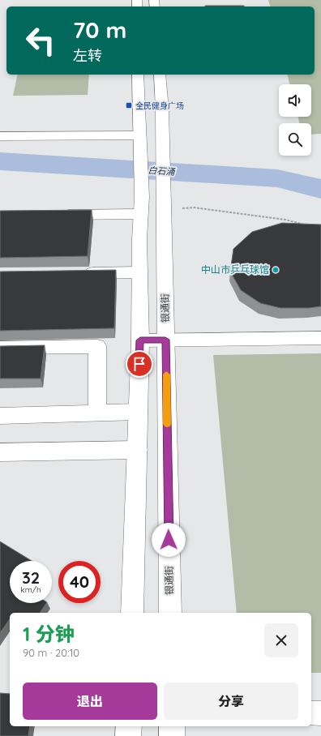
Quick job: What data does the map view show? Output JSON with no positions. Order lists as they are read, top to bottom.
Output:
{
  "streets": {
    "street": ["银通街"]
  },
  "water": ["白石涌"],
  "places": {
    "transit": ["全民健身广场"],
    "other": ["中山市乒乓球馆"]
  },
  "page": {
    "turn": ["70 m", "左转"],
    "speed": "32 km/h",
    "limit": "40",
    "heading": ["1 分钟", "90 m · 20:10"],
    "buttons": ["退出", "分享"]
  }
}
